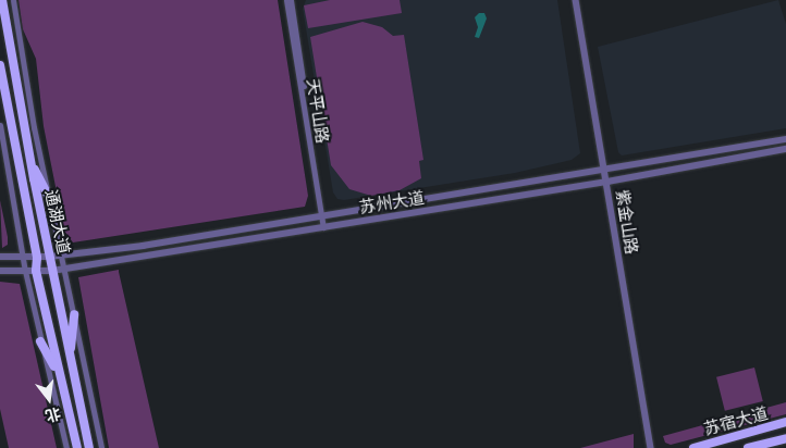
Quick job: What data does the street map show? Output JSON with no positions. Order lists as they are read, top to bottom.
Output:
{
  "streets": {
    "main road": ["通湖大道", "苏宿大道"],
    "street": ["天平山路", "苏州大道", "紫金山路"]
  },
  "crossings": [
    ["天平山路", "苏州大道"],
    ["苏州大道", "通湖大道"],
    ["苏州大道", "紫金山路"]
  ],
  "north": "bottom"
}
